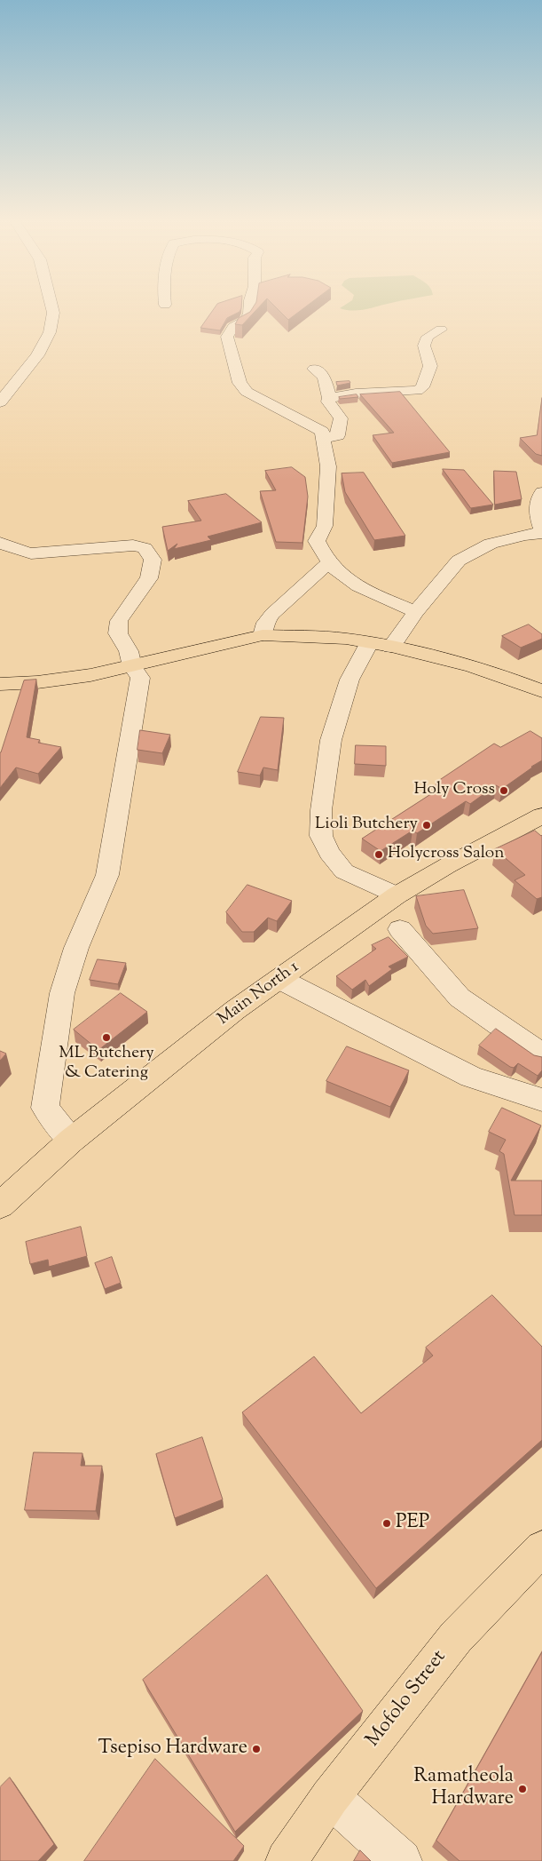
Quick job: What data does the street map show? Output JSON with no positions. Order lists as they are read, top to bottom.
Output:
{
  "streets": {
    "main road": ["Main North 1", "Mofolo Street"]
  },
  "places": [
    "Holy Cross",
    "Lioli Butchery",
    "Holycross Salon",
    "ML Butchery & Catering",
    "PEP",
    "Tsepiso Hardware",
    "Ramatheola Hardware"
  ]
}
